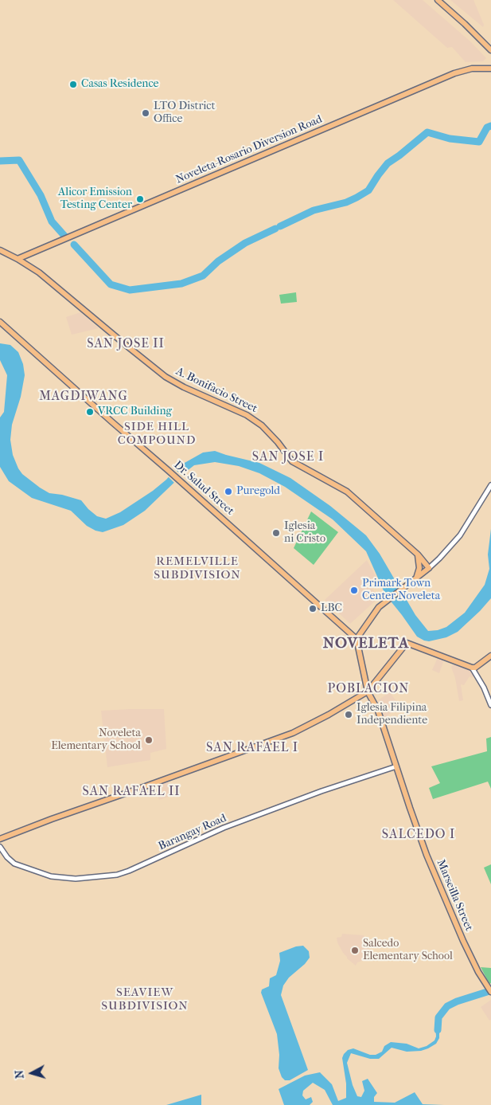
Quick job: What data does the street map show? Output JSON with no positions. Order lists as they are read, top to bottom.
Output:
{
  "streets": {
    "main road": [
      "Noveleta-Rosario Diversion Road",
      "A. Bonifacio Street",
      "Dr. Salud Street",
      "Marseilla Street"
    ],
    "street": ["Barangay Road"]
  },
  "crossings": [
    ["Noveleta-Rosario Diversion Road", "A. Bonifacio Street"],
    ["Dr. Salud Street", "Marseilla Street"],
    ["Barangay Road", "Marseilla Street"]
  ],
  "districts": [
    "SAN JOSE II",
    "MAGDIWANG",
    "SIDE HILL COMPOUND",
    "SAN JOSE I",
    "REMELVILLE SUBDIVISION",
    "NOVELETA",
    "POBLACION",
    "SAN RAFAEL I",
    "SAN RAFAEL II",
    "SALCEDO I",
    "SEAVIEW SUBDIVISION"
  ],
  "places": [
    "Casas Residence",
    "LTO District Office",
    "Alicor Emission Testing Center",
    "VRCC Building",
    "Puregold",
    "Iglesia ni Cristo",
    "Primark Town Center Noveleta",
    "LBC",
    "Iglesia Filipina Independiente",
    "Noveleta Elementary School",
    "Salcedo Elementary School"
  ],
  "north": "left"
}
